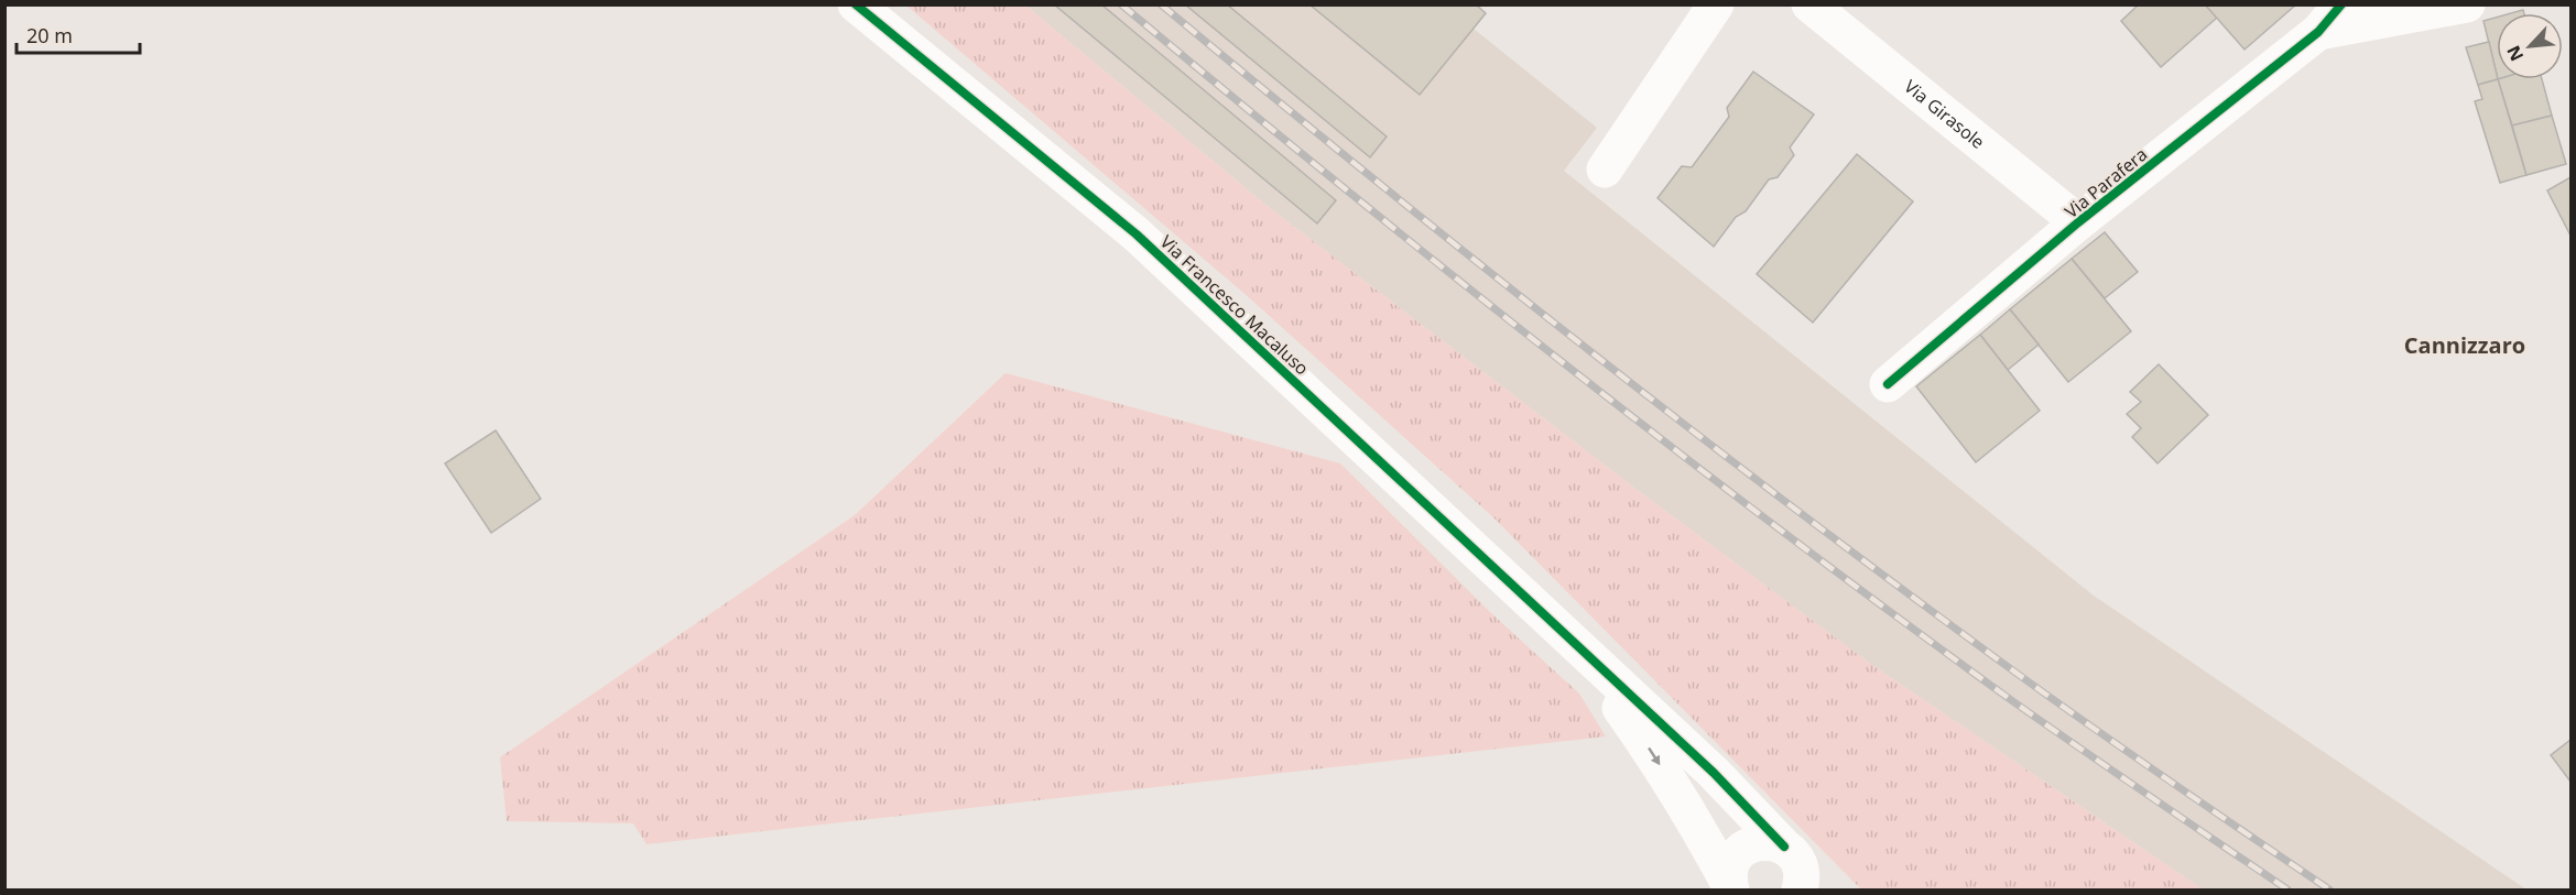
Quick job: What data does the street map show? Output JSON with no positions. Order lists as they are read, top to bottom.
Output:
{
  "streets": {
    "street": ["Via Girasole", "Via Parafera", "Via Francesco Macaluso"]
  },
  "crossings": [
    ["Via Girasole", "Via Parafera"]
  ],
  "districts": ["Cannizzaro"],
  "scale_bar": "20 m",
  "north": "bottom left"
}
